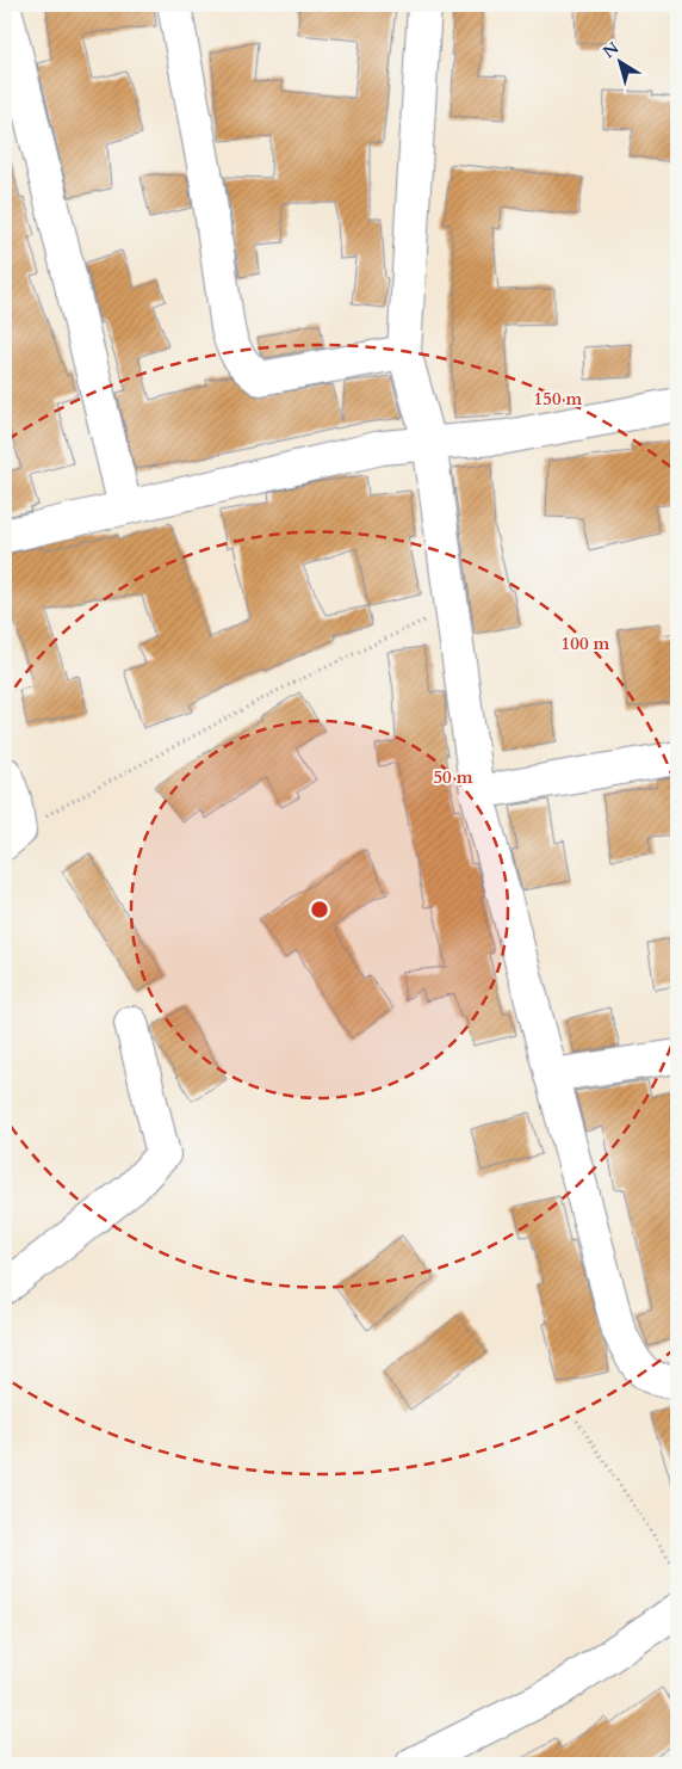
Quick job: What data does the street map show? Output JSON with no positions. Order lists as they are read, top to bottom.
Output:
{
  "north": "top left",
  "rings": ["150 m", "100 m", "50 m"]
}
